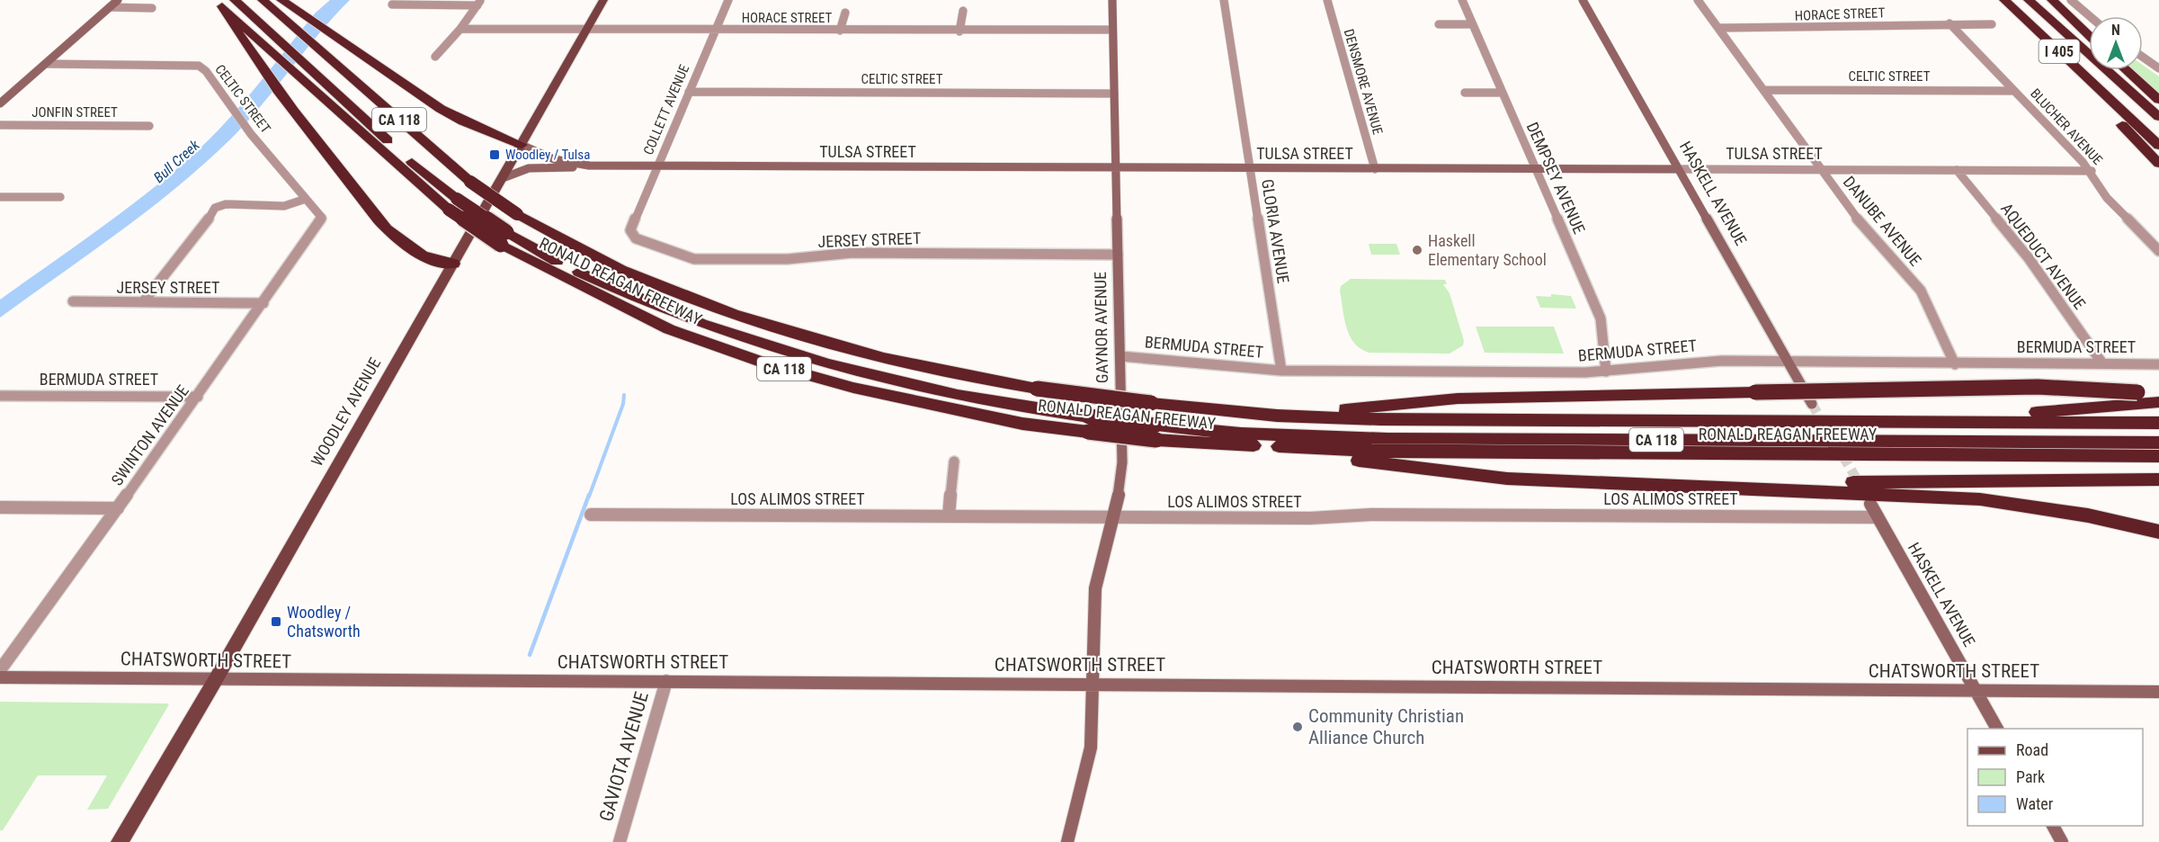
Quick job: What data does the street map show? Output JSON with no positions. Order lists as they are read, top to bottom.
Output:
{
  "streets": {
    "highway": ["I 405", "CA 118", "RONALD REAGAN FREEWAY"],
    "main road": ["WOODLEY AVENUE"],
    "street": [
      "HORACE STREET",
      "CELTIC STREET",
      "DENSMORE AVENUE",
      "COLLETT AVENUE",
      "JONFIN STREET",
      "BLUCHER AVENUE",
      "TULSA STREET",
      "DEMPSEY AVENUE",
      "HASKELL AVENUE",
      "DANUBE AVENUE",
      "GLORIA AVENUE",
      "JERSEY STREET",
      "AQUEDUCT AVENUE",
      "GAYNOR AVENUE",
      "BERMUDA STREET",
      "SWINTON AVENUE",
      "LOS ALIMOS STREET",
      "CHATSWORTH STREET",
      "GAVIOTA AVENUE"
    ]
  },
  "crossings": [
    ["HORACE STREET", "COLLETT AVENUE"],
    ["HORACE STREET", "BLUCHER AVENUE"],
    ["HORACE STREET", "DANUBE AVENUE"],
    ["HORACE STREET", "GAYNOR AVENUE"],
    ["HORACE STREET", "WOODLEY AVENUE"],
    ["CELTIC STREET", "COLLETT AVENUE"],
    ["CELTIC STREET", "BLUCHER AVENUE"],
    ["CELTIC STREET", "DANUBE AVENUE"],
    ["CELTIC STREET", "GAYNOR AVENUE"],
    ["CELTIC STREET", "SWINTON AVENUE"],
    ["DENSMORE AVENUE", "TULSA STREET"],
    ["COLLETT AVENUE", "TULSA STREET"],
    ["COLLETT AVENUE", "JERSEY STREET"],
    ["CA 118", "RONALD REAGAN FREEWAY"],
    ["BLUCHER AVENUE", "TULSA STREET"],
    ["TULSA STREET", "DEMPSEY AVENUE"],
    ["TULSA STREET", "HASKELL AVENUE"],
    ["TULSA STREET", "DANUBE AVENUE"],
    ["TULSA STREET", "GLORIA AVENUE"],
    ["TULSA STREET", "AQUEDUCT AVENUE"],
    ["TULSA STREET", "GAYNOR AVENUE"],
    ["TULSA STREET", "WOODLEY AVENUE"],
    ["DEMPSEY AVENUE", "BERMUDA STREET"],
    ["HASKELL AVENUE", "BERMUDA STREET"],
    ["HASKELL AVENUE", "LOS ALIMOS STREET"],
    ["HASKELL AVENUE", "CHATSWORTH STREET"],
    ["DANUBE AVENUE", "BERMUDA STREET"],
    ["GLORIA AVENUE", "BERMUDA STREET"],
    ["JERSEY STREET", "GAYNOR AVENUE"],
    ["JERSEY STREET", "SWINTON AVENUE"],
    ["AQUEDUCT AVENUE", "BERMUDA STREET"],
    ["GAYNOR AVENUE", "BERMUDA STREET"],
    ["GAYNOR AVENUE", "LOS ALIMOS STREET"],
    ["GAYNOR AVENUE", "CHATSWORTH STREET"],
    ["BERMUDA STREET", "SWINTON AVENUE"],
    ["WOODLEY AVENUE", "CHATSWORTH STREET"],
    ["CHATSWORTH STREET", "GAVIOTA AVENUE"]
  ],
  "water": ["Bull Creek"],
  "places": {
    "transit": ["Woodley / Tulsa", "Woodley / Chatsworth"],
    "other": ["Haskell Elementary School", "Community Christian Alliance Church"]
  },
  "legend": ["Road", "Park", "Water"],
  "north": "top"
}
